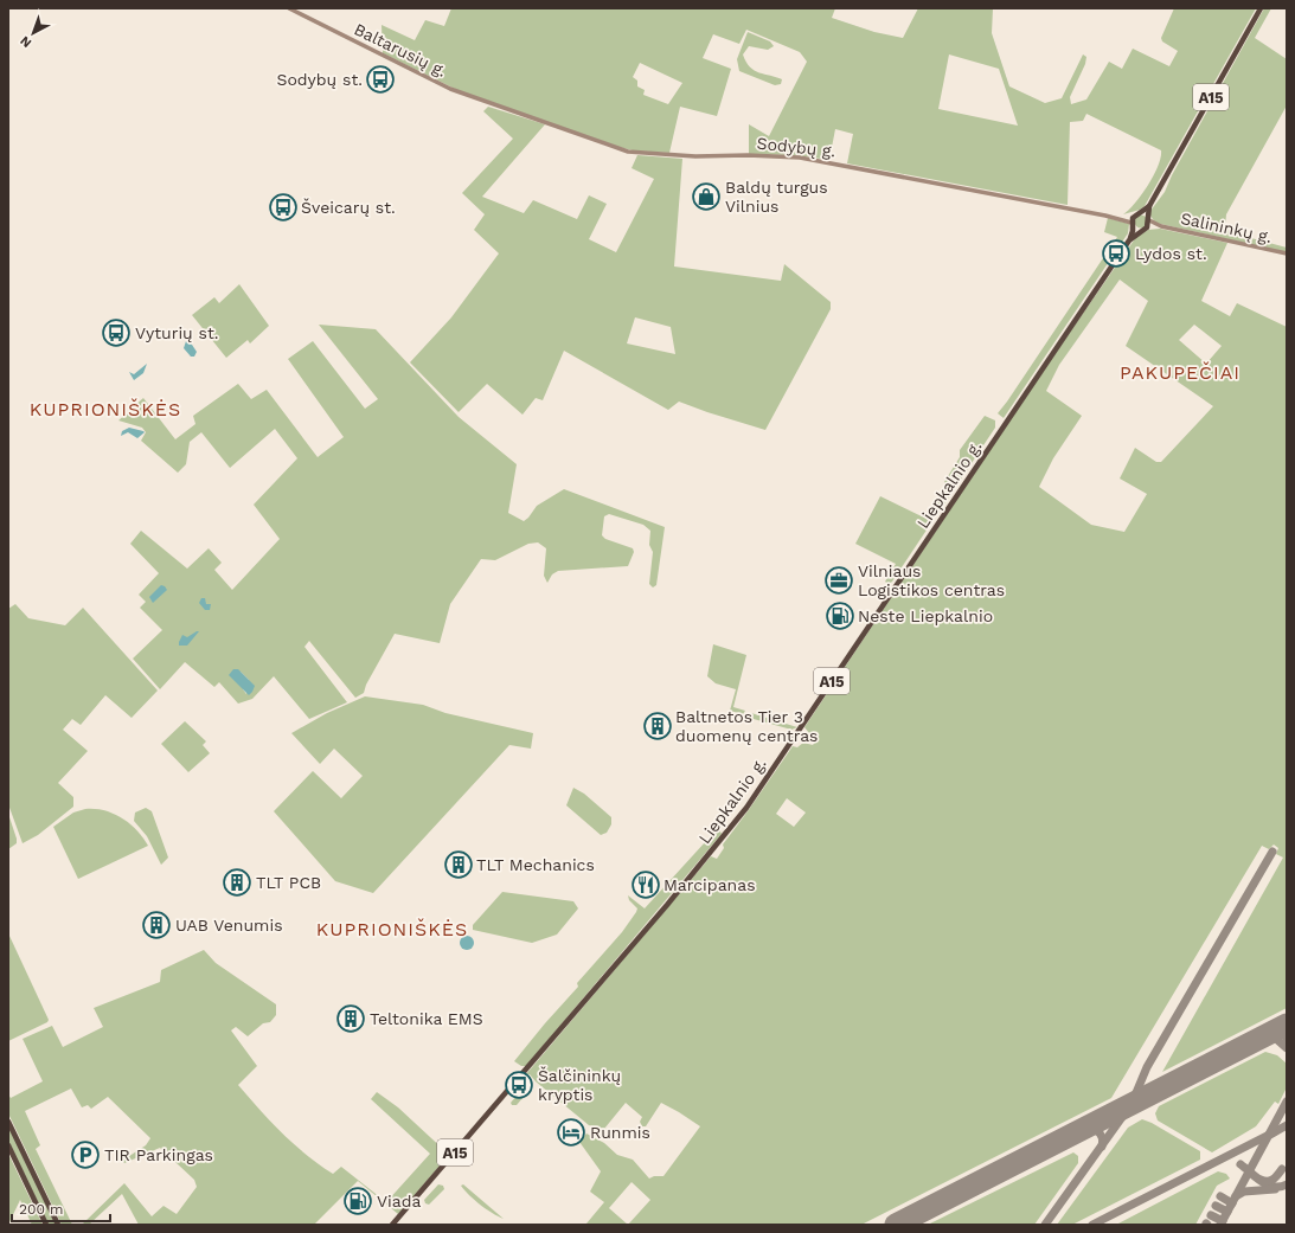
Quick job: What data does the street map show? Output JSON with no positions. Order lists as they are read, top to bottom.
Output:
{
  "streets": {
    "highway": ["A15", "Liepkalnio g."],
    "main road": ["Baltarusių g.", "Sodybų g.", "Salininkų g."]
  },
  "crossings": [
    ["Baltarusių g.", "Sodybų g."],
    ["Sodybų g.", "Salininkų g."]
  ],
  "districts": ["PAKUPEČIAI", "KUPRIONIŠKĖS", "KUPRIONIŠKĖS"],
  "places": {
    "bus stop": [
      "Sodybų st.",
      "Šveicarų st.",
      "Lydos st.",
      "Vyturių st.",
      "Šalčininkų kryptis"
    ],
    "shop": ["Baldų turgus Vilnius"],
    "office": ["Vilniaus Logistikos centras"],
    "fuel station": ["Neste Liepkalnio", "Viada"],
    "building": [
      "Baltnetos Tier 3 duomenų centras",
      "TLT Mechanics",
      "TLT PCB",
      "UAB Venumis",
      "Teltonika EMS"
    ],
    "restaurant": ["Marcipanas"],
    "hotel": ["Runmis"],
    "parking": ["TIR Parkingas"]
  },
  "scale_bar": "200 m",
  "north": "bottom left"
}
